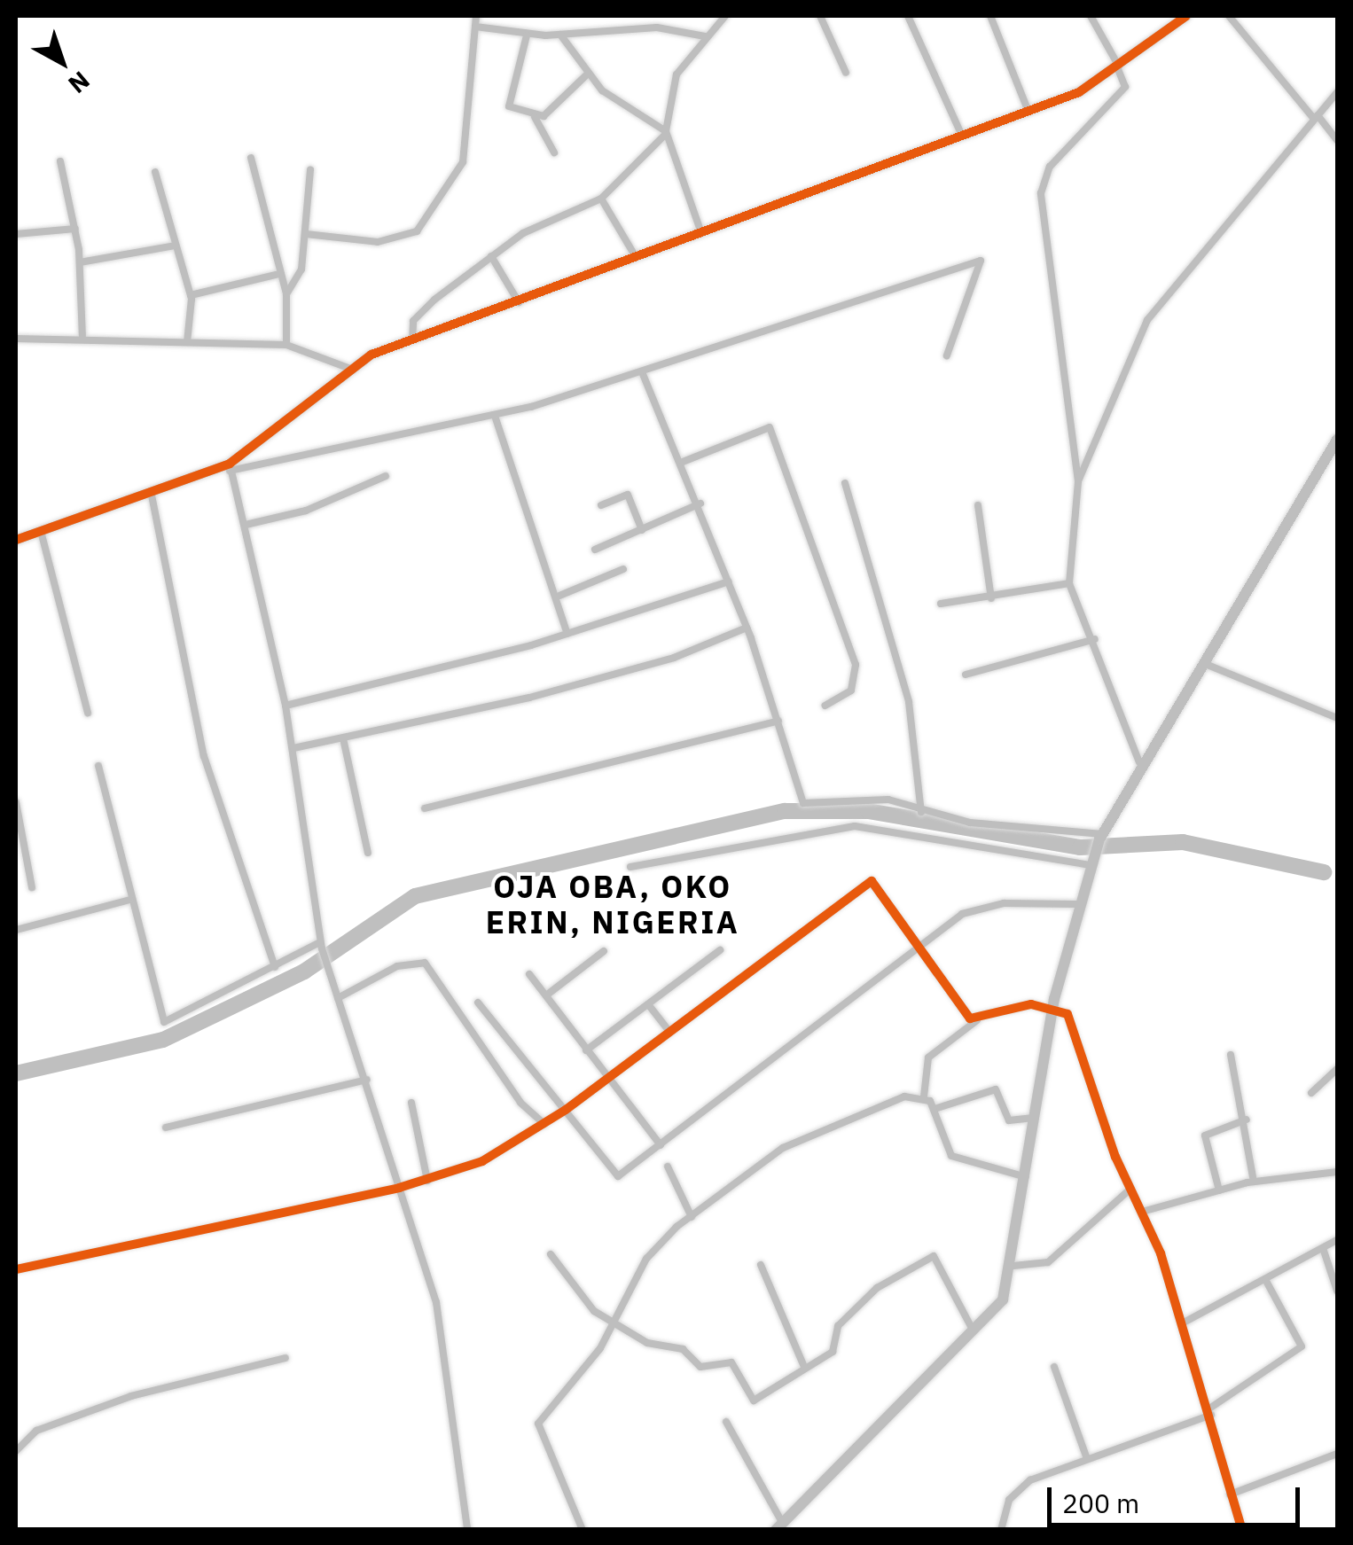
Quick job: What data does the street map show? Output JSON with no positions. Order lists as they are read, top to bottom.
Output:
{
  "districts": ["OJA OBA, OKO ERIN, NIGERIA"],
  "scale_bar": "200 m",
  "north": "bottom right"
}
